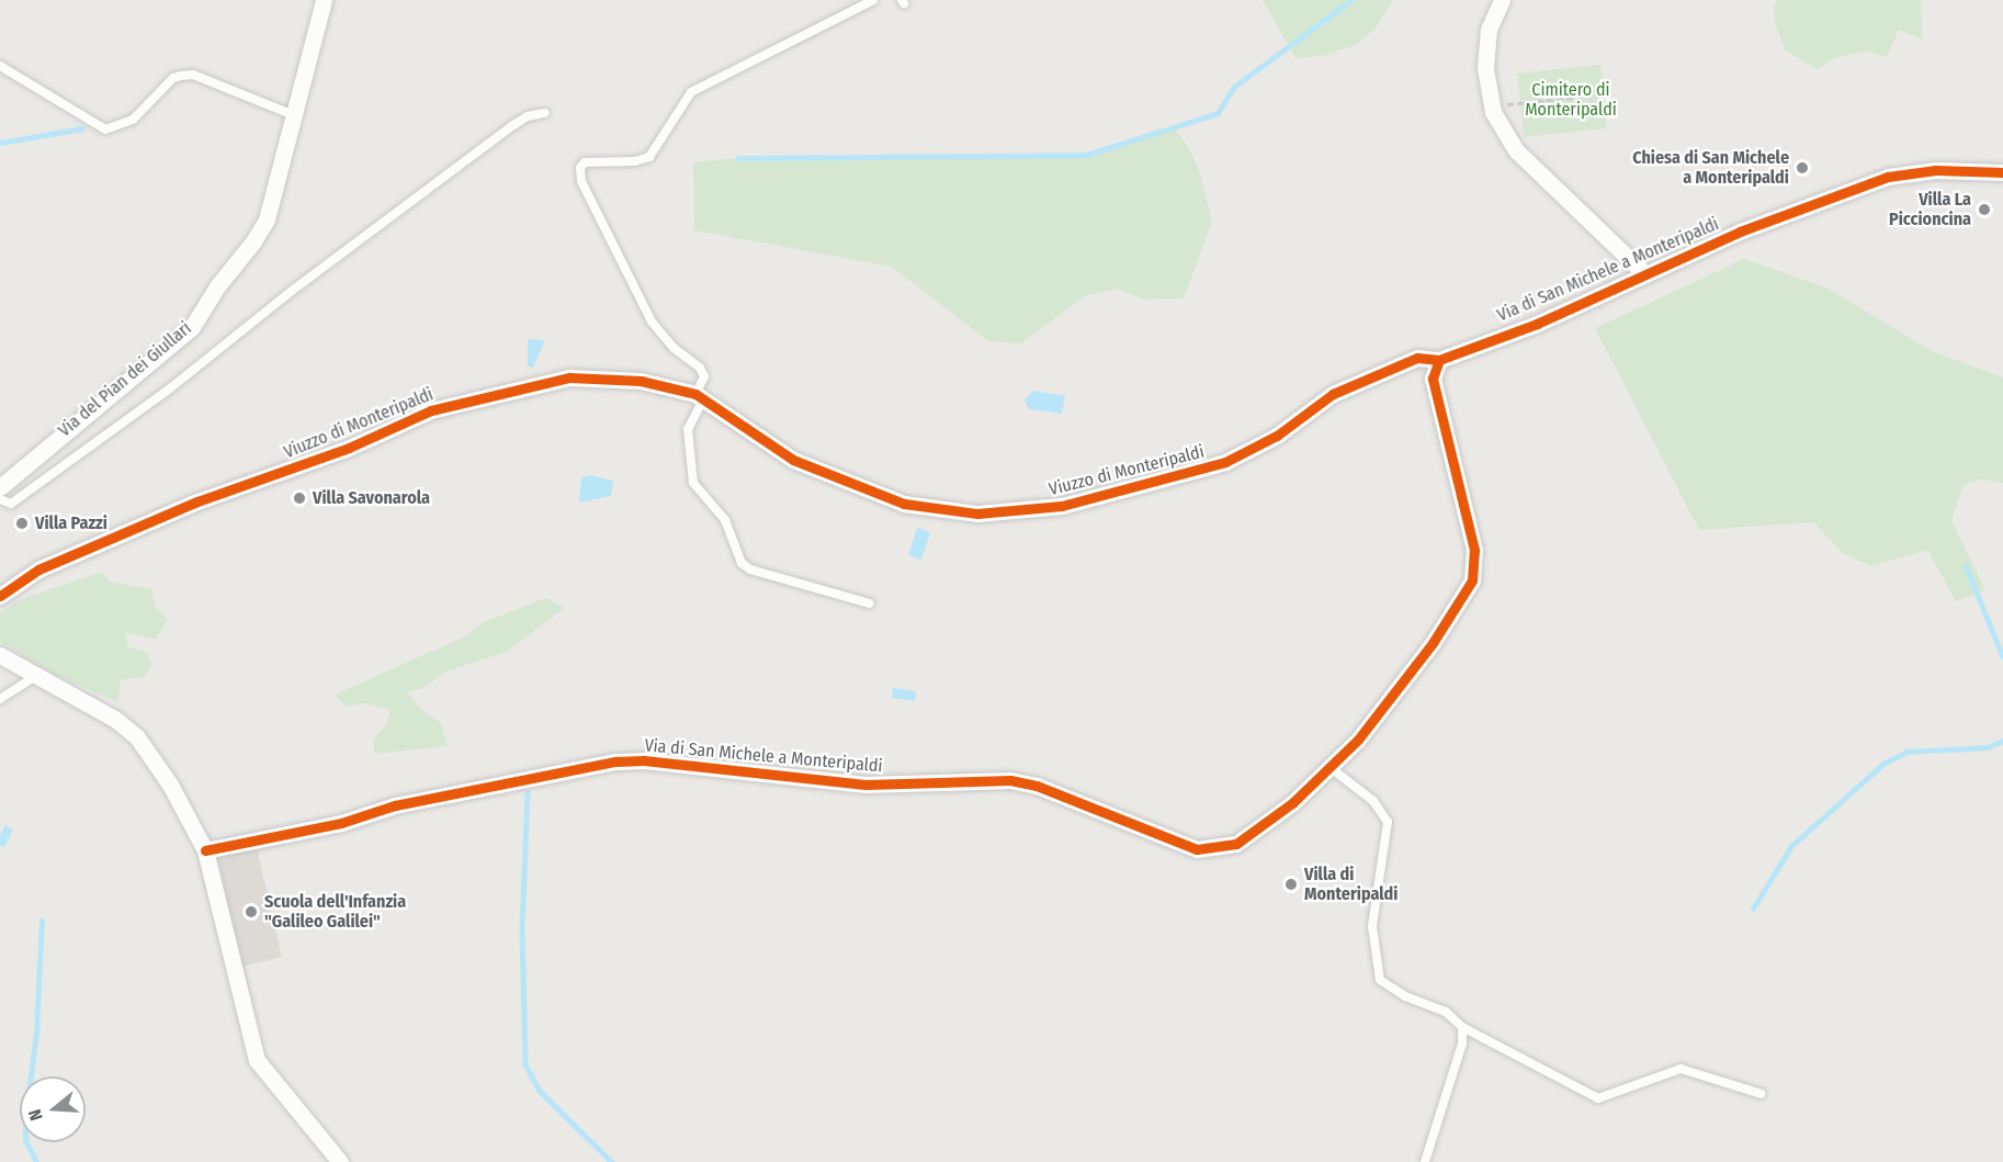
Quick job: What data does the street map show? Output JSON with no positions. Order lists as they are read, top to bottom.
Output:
{
  "streets": {
    "street": ["Via di San Michele a Monteripaldi", "Via del Pian dei Giullari", "Viuzzo di Monteripaldi"]
  },
  "crossings": [
    ["Via di San Michele a Monteripaldi", "Viuzzo di Monteripaldi"]
  ],
  "parks": ["Cimitero di Monteripaldi"],
  "places": [
    "Chiesa di San Michele a Monteripaldi",
    "Villa La Piccioncina",
    "Villa Savonarola",
    "Villa Pazzi",
    "Villa di Monteripaldi",
    "Scuola dell'Infanzia \"Galileo Galilei\""
  ],
  "north": "left"
}
